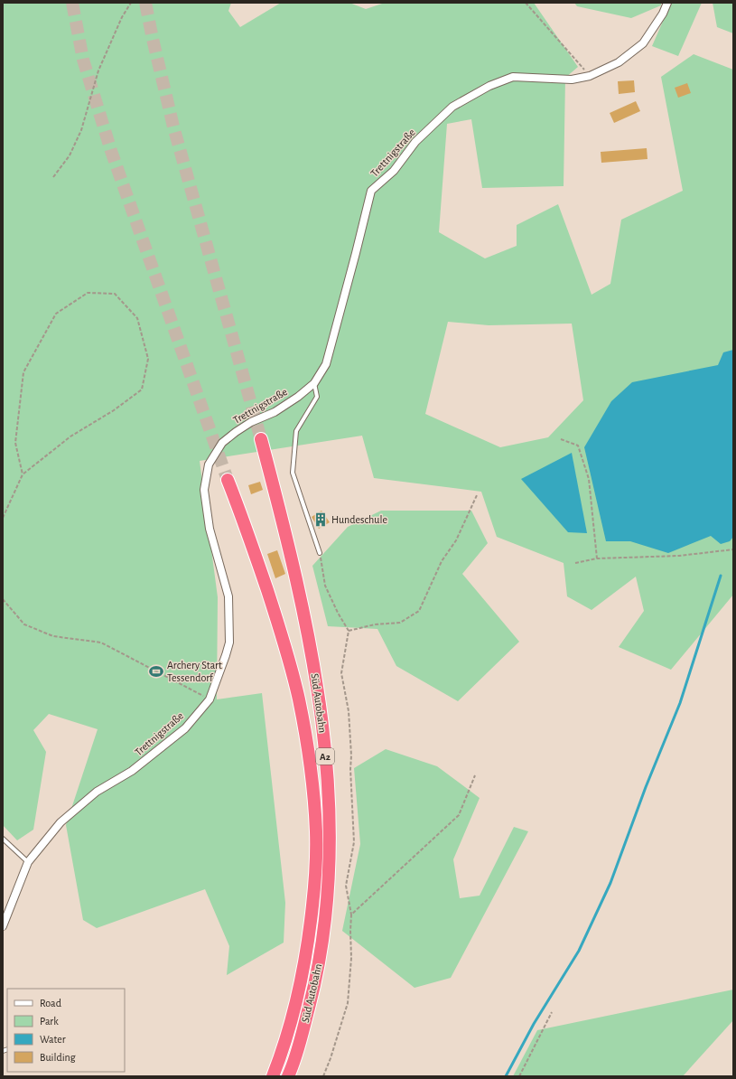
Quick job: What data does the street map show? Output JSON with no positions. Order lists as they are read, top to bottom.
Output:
{
  "streets": {
    "highway": ["Süd Autobahn", "A2"],
    "street": ["Trettnigstraße"]
  },
  "places": {
    "building": ["Hundeschule"],
    "sports": ["Archery Start Tessendorf"]
  },
  "legend": [
    "Road",
    "Park",
    "Water",
    "Building"
  ]
}
